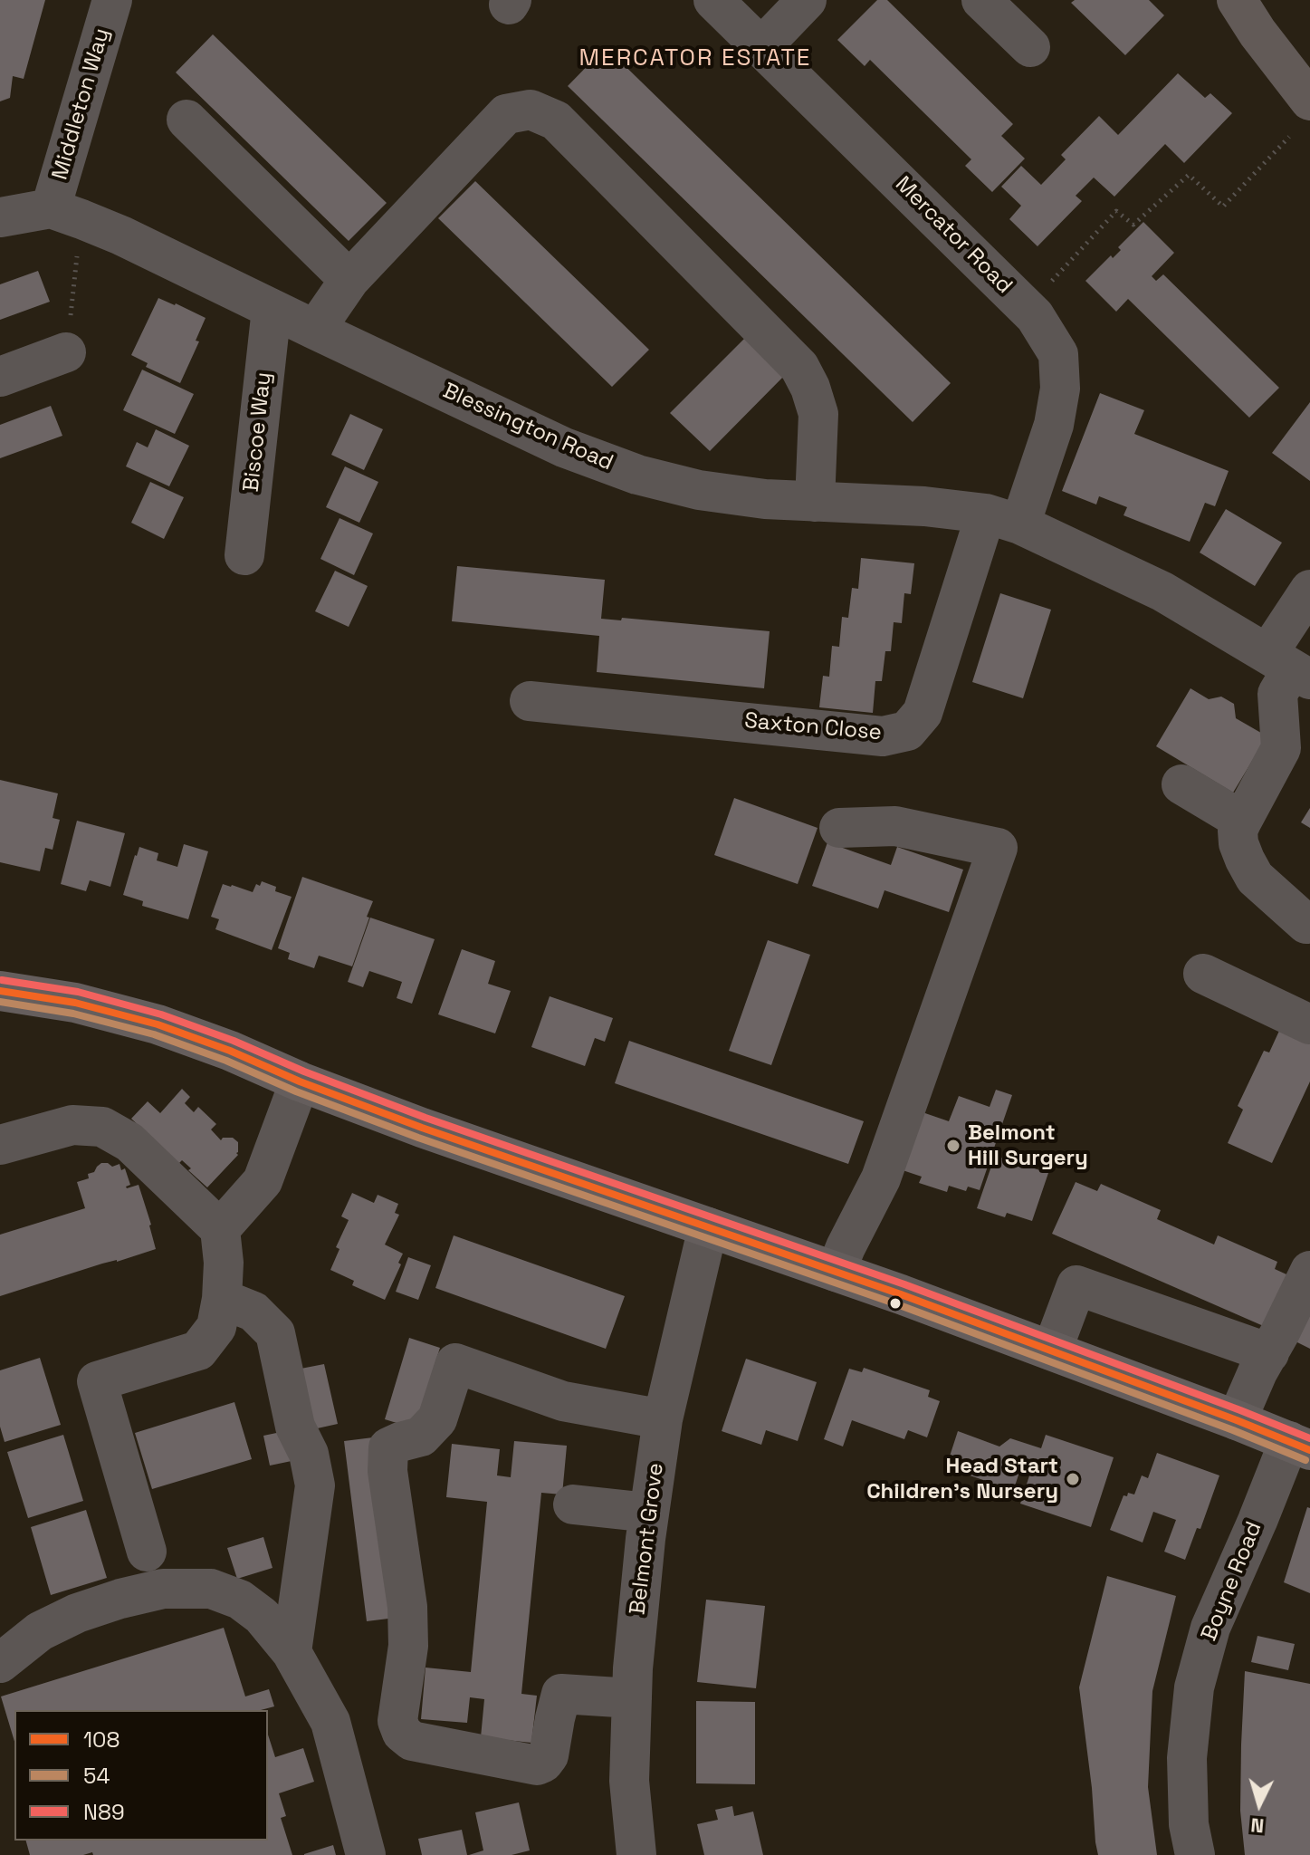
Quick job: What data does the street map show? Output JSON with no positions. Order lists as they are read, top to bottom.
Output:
{
  "streets": {
    "street": [
      "Middleton Way",
      "Mercator Road",
      "Blessington Road",
      "Biscoe Way",
      "Saxton Close",
      "Belmont Grove",
      "Boyne Road"
    ]
  },
  "crossings": [
    ["Middleton Way", "Blessington Road"],
    ["Mercator Road", "Blessington Road"],
    ["Mercator Road", "Saxton Close"],
    ["Blessington Road", "Biscoe Way"],
    ["Blessington Road", "Saxton Close"]
  ],
  "districts": ["MERCATOR ESTATE"],
  "places": ["Belmont Hill Surgery", "Head Start Children's Nursery"],
  "lines": ["transit line N89", "transit line 108", "transit line 54"],
  "legend": ["108", "54", "N89"],
  "north": "bottom"
}
